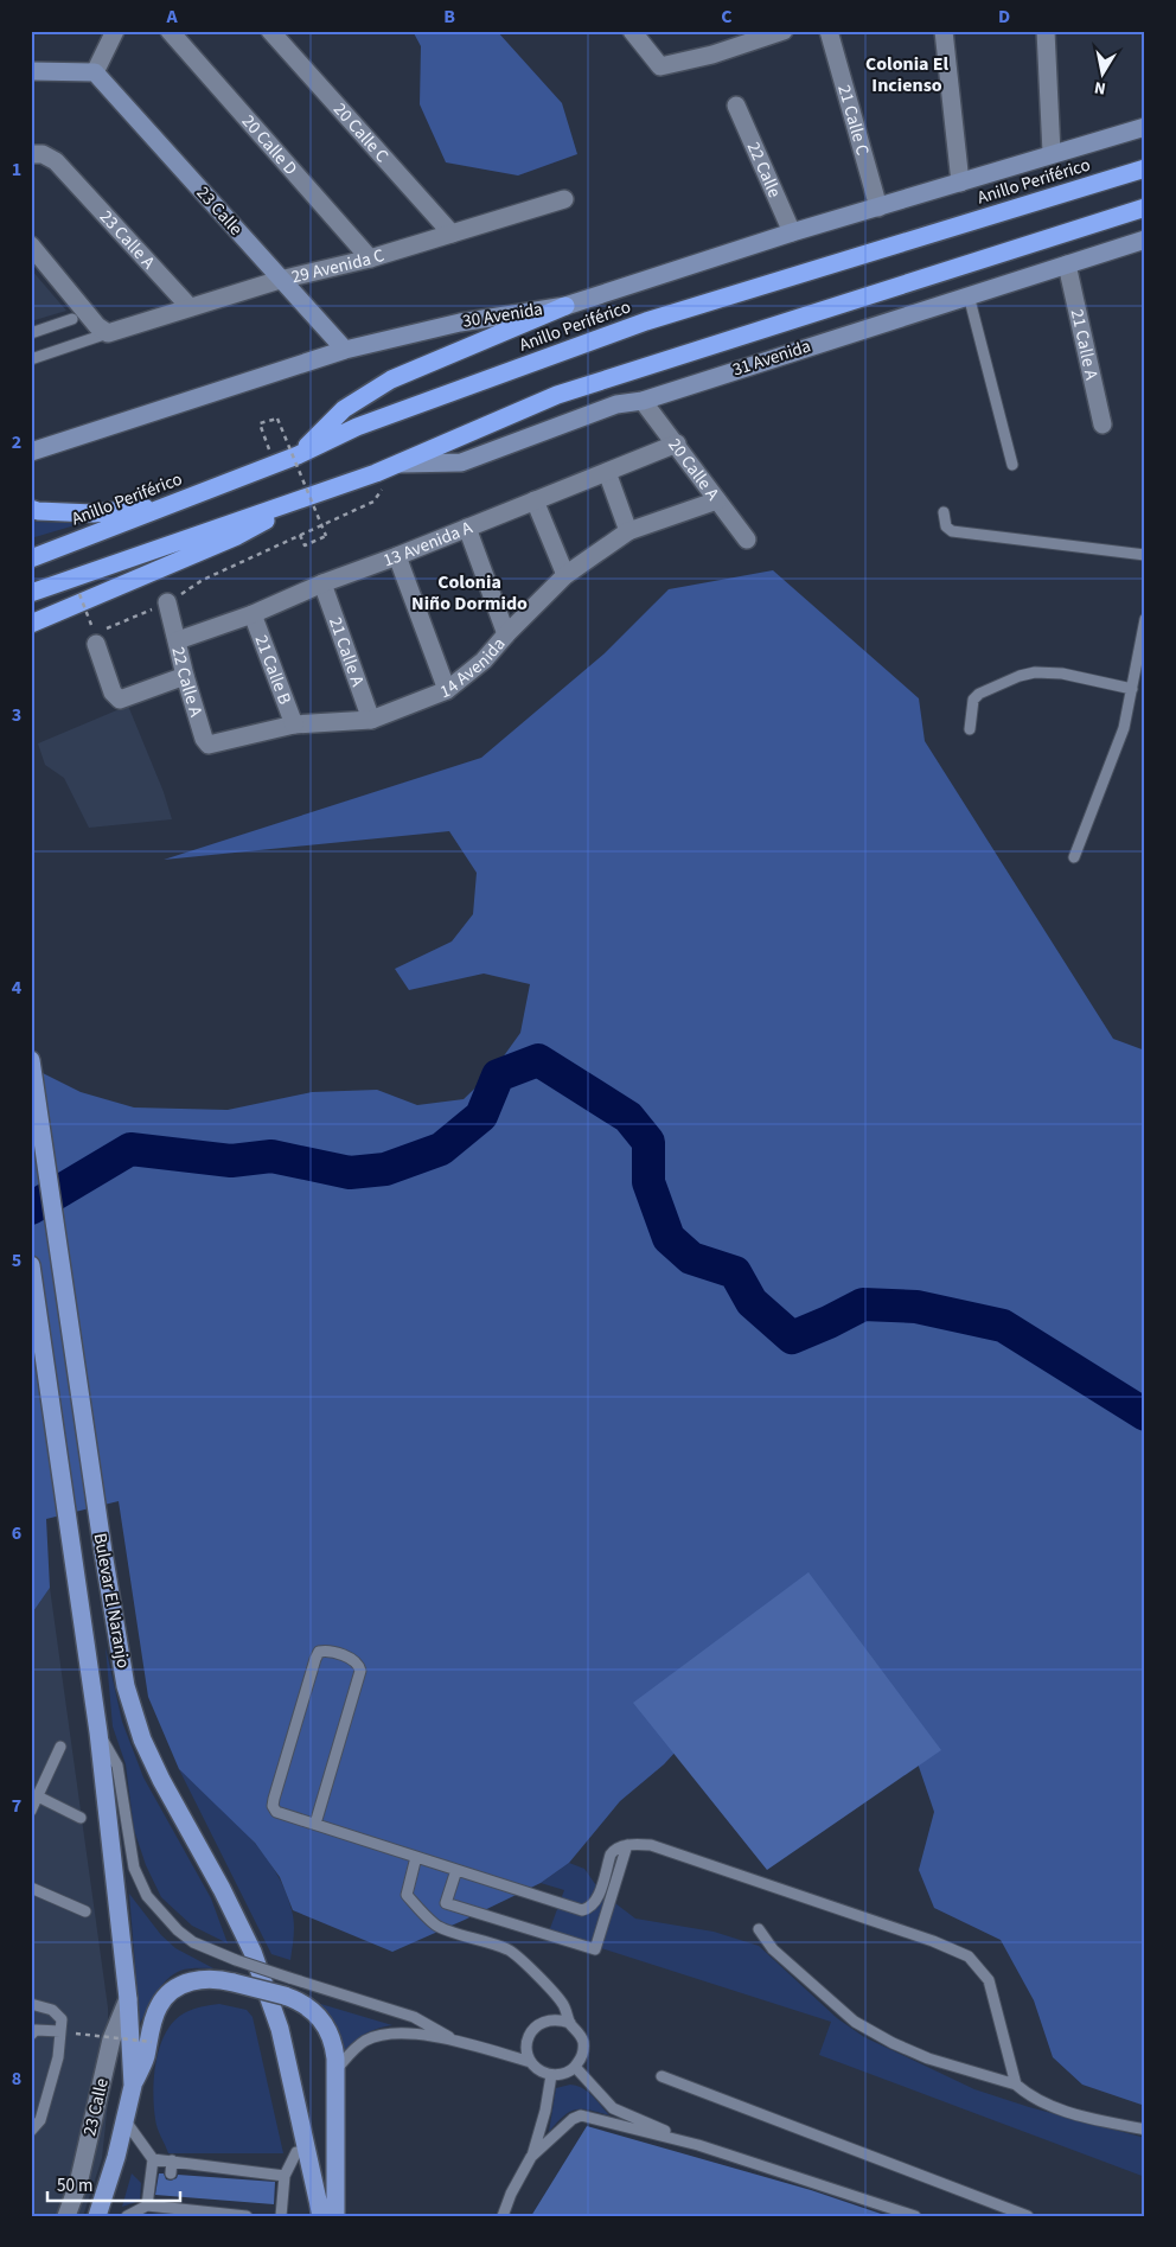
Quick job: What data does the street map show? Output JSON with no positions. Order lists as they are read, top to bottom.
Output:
{
  "streets": {
    "highway": ["Anillo Periférico"],
    "main road": ["Bulevar El Naranjo"],
    "street": [
      "21 Calle C",
      "20 Calle C",
      "20 Calle D",
      "22 Calle",
      "23 Calle",
      "23 Calle A",
      "29 Avenida C",
      "30 Avenida",
      "21 Calle A",
      "31 Avenida",
      "20 Calle A",
      "13 Avenida A",
      "14 Avenida",
      "21 Calle B",
      "22 Calle A"
    ]
  },
  "crossings": [
    ["21 Calle C", "30 Avenida"],
    ["20 Calle C", "29 Avenida C"],
    ["20 Calle D", "29 Avenida C"],
    ["22 Calle", "30 Avenida"],
    ["23 Calle", "29 Avenida C"],
    ["23 Calle", "30 Avenida"],
    ["23 Calle", "Bulevar El Naranjo"],
    ["23 Calle A", "29 Avenida C"],
    ["21 Calle A", "31 Avenida"],
    ["21 Calle A", "13 Avenida A"],
    ["21 Calle A", "14 Avenida"],
    ["31 Avenida", "20 Calle A"],
    ["20 Calle A", "13 Avenida A"],
    ["20 Calle A", "14 Avenida"],
    ["13 Avenida A", "21 Calle B"],
    ["13 Avenida A", "22 Calle A"],
    ["14 Avenida", "21 Calle B"],
    ["14 Avenida", "22 Calle A"]
  ],
  "districts": ["Colonia El Incienso", "Colonia Niño Dormido"],
  "scale_bar": "50 m",
  "north": "bottom",
  "grid": {
    "columns": [
      "A",
      "B",
      "C",
      "D"
    ],
    "rows": [
      "1",
      "2",
      "3",
      "4",
      "5",
      "6",
      "7",
      "8"
    ]
  }
}
